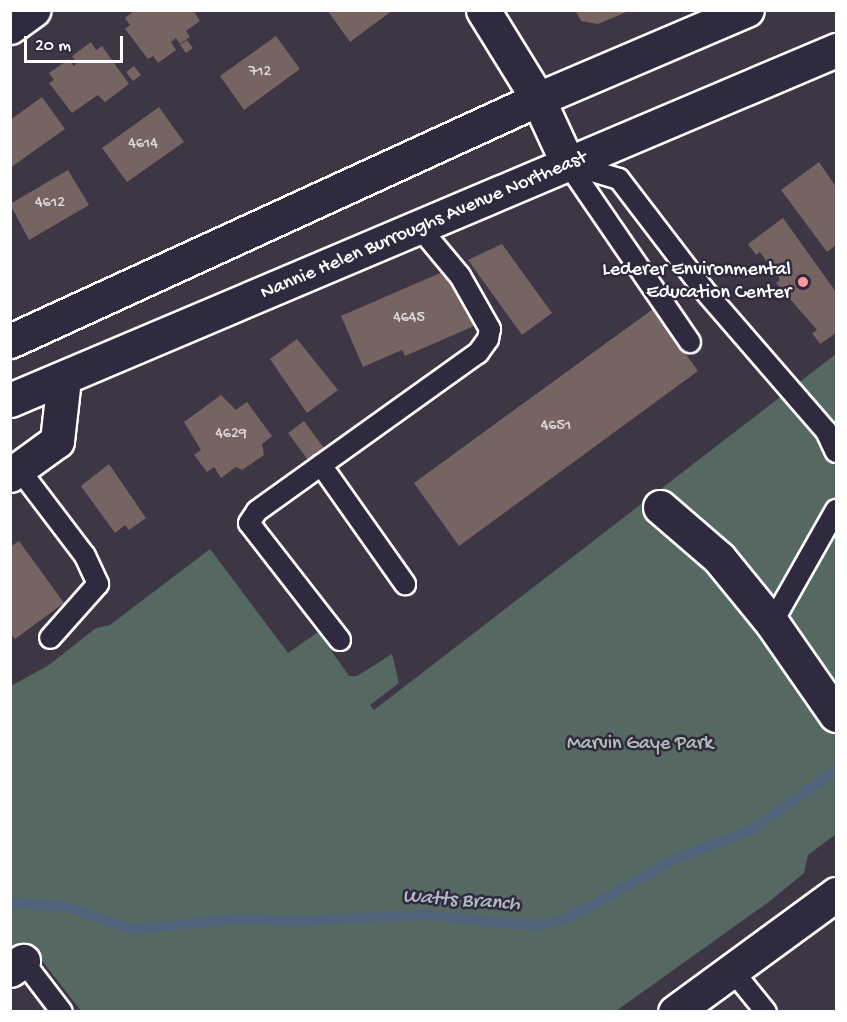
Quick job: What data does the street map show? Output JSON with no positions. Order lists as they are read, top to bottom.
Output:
{
  "streets": {
    "main road": ["Nannie Helen Burroughs Avenue Northeast"]
  },
  "water": ["Watts Branch"],
  "parks": ["Marvin Gaye Park"],
  "places": ["Lederer Environmental Education Center"],
  "house_numbers": [
    "712",
    "4614",
    "4612",
    "4645",
    "4651",
    "4629"
  ],
  "scale_bar": "20 m"
}
